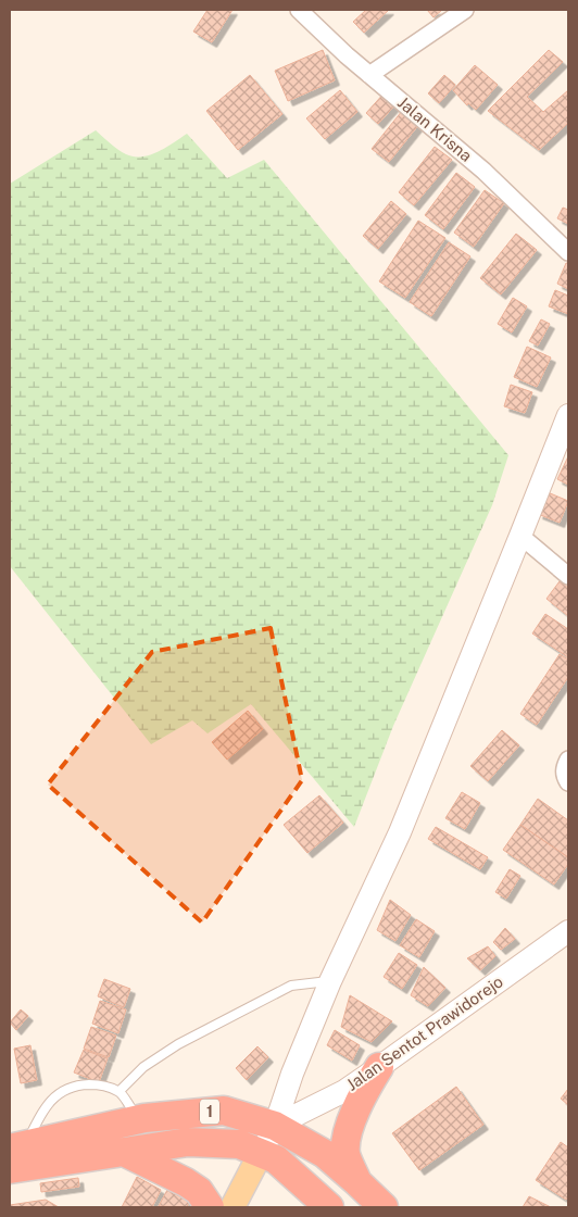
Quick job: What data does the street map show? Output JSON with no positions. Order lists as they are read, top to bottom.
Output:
{
  "streets": {
    "highway": ["1"],
    "main road": ["Jalan Sentot Prawidorejo"],
    "street": ["Jalan Krisna"]
  },
  "crossings": [
    ["Jalan Sentot Prawidorejo", "1"]
  ]
}
